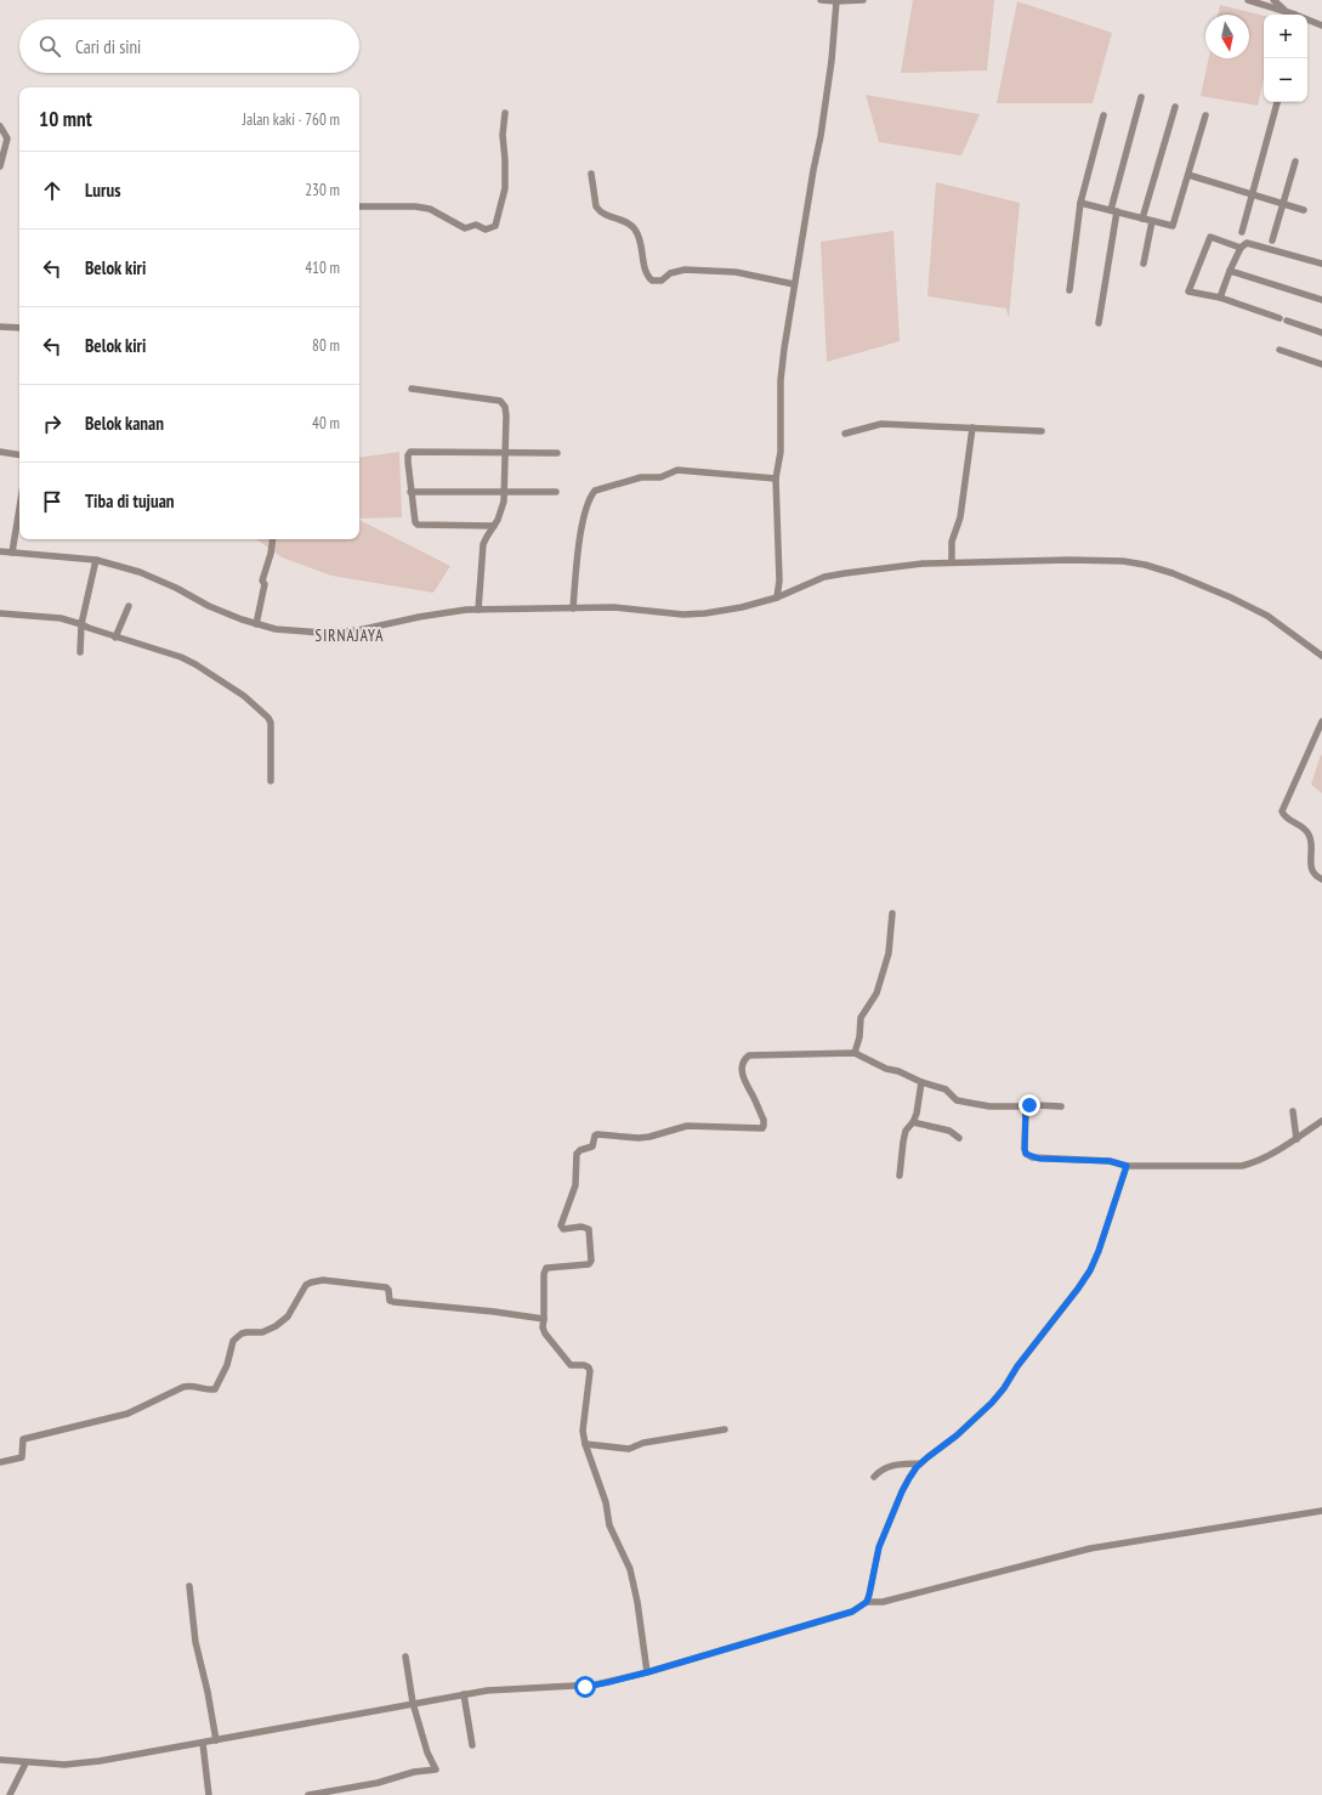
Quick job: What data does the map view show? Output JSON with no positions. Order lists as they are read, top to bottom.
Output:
{
  "districts": ["SIRNAJAYA"],
  "north": "bottom",
  "page": {
    "map_buttons": ["+", "−"],
    "search": "Cari di sini",
    "heading": ["10 mnt", "Jalan kaki · 760 m"],
    "list": [
      ["Lurus", "230 m"],
      ["Belok kiri", "410 m"],
      ["Belok kiri", "80 m"],
      ["Belok kanan", "40 m"],
      "Tiba di tujuan"
    ]
  }
}
